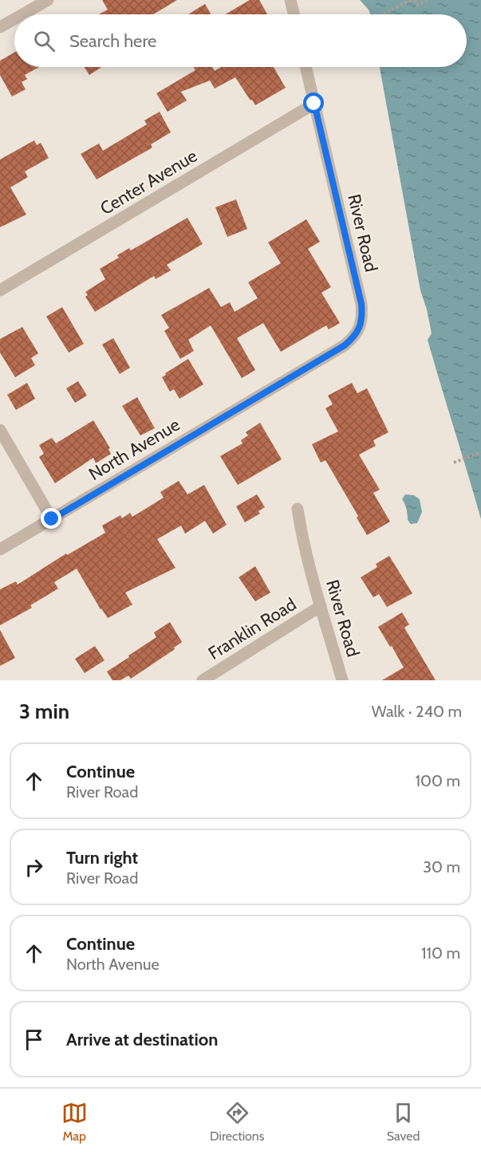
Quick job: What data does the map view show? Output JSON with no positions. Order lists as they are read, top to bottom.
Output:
{
  "streets": {
    "street": [
      "Center Avenue",
      "River Road",
      "North Avenue",
      "Franklin Road"
    ]
  },
  "crossings": [
    ["Center Avenue", "River Road"],
    ["River Road", "North Avenue"],
    ["River Road", "Franklin Road"]
  ],
  "page": {
    "search": "Search here",
    "heading": ["3 min", "Walk · 240 m"],
    "list": [
      ["Continue", "River Road", "100 m"],
      ["Turn right", "River Road", "30 m"],
      ["Continue", "North Avenue", "110 m"],
      "Arrive at destination"
    ],
    "nav": ["Map", "Directions", "Saved"]
  }
}
